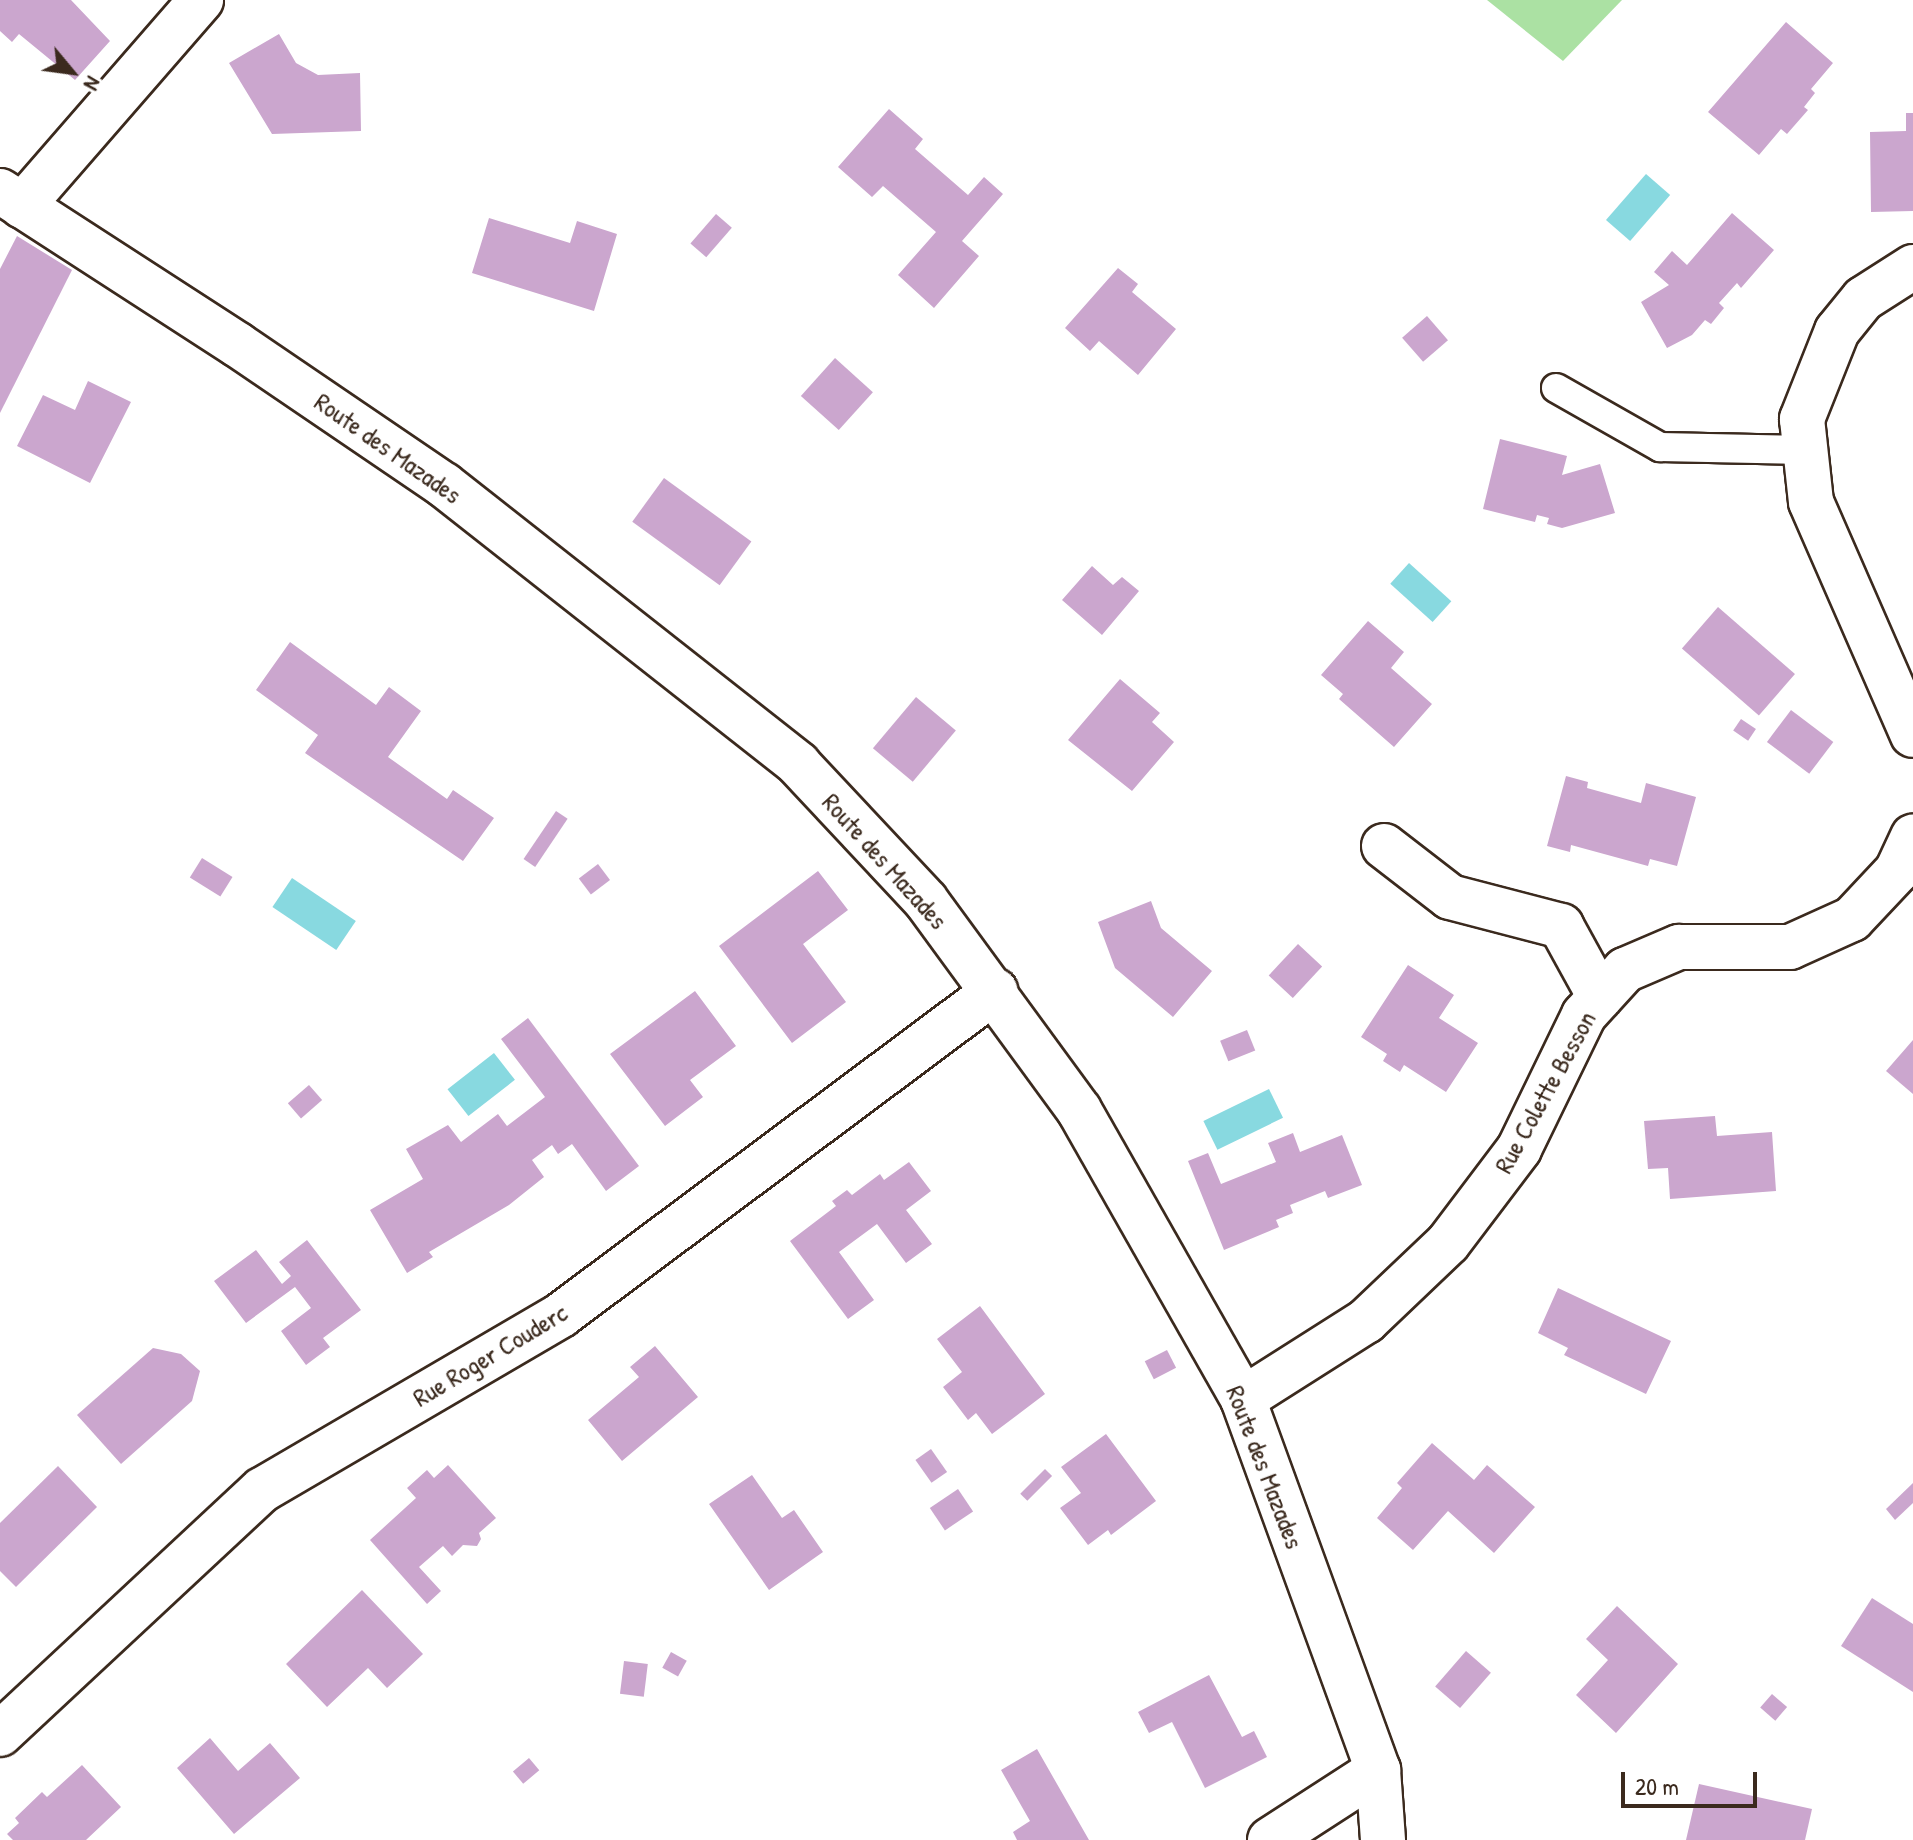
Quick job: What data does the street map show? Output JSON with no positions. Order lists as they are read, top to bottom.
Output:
{
  "streets": {
    "street": ["Route des Mazades", "Rue Colette Besson", "Rue Roger Couderc"]
  },
  "crossings": [
    ["Route des Mazades", "Rue Colette Besson"],
    ["Route des Mazades", "Rue Roger Couderc"]
  ],
  "scale_bar": "20 m",
  "north": "bottom right"
}
